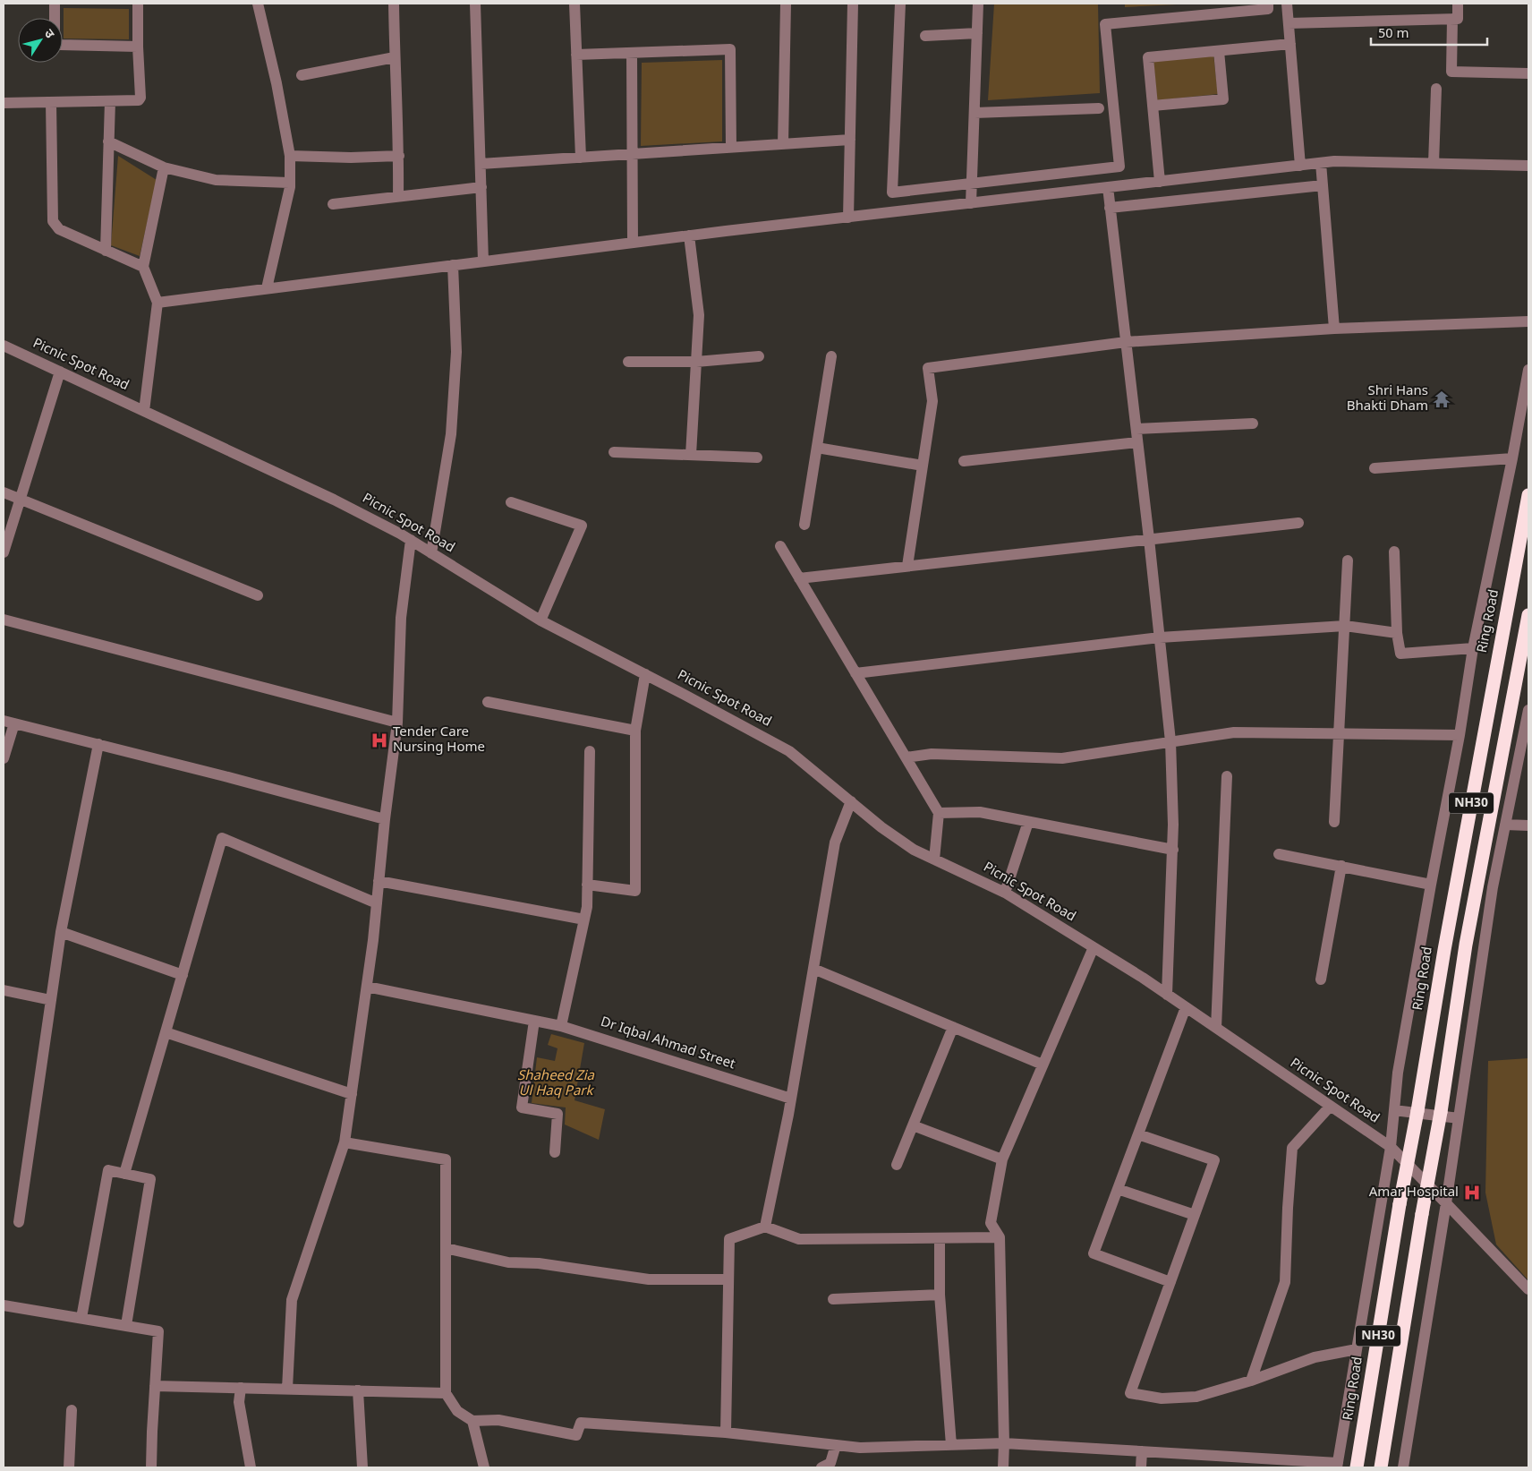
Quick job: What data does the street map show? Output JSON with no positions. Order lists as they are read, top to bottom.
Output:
{
  "streets": {
    "highway": ["Ring Road", "NH30"],
    "street": ["Picnic Spot Road", "Dr Iqbal Ahmad Street"]
  },
  "parks": ["Shaheed Zia Ul Haq Park"],
  "places": {
    "temple": ["Shri Hans Bhakti Dham"],
    "hospital": ["Tender Care Nursing Home", "Amar Hospital"]
  },
  "scale_bar": "50 m",
  "north": "top right"
}
